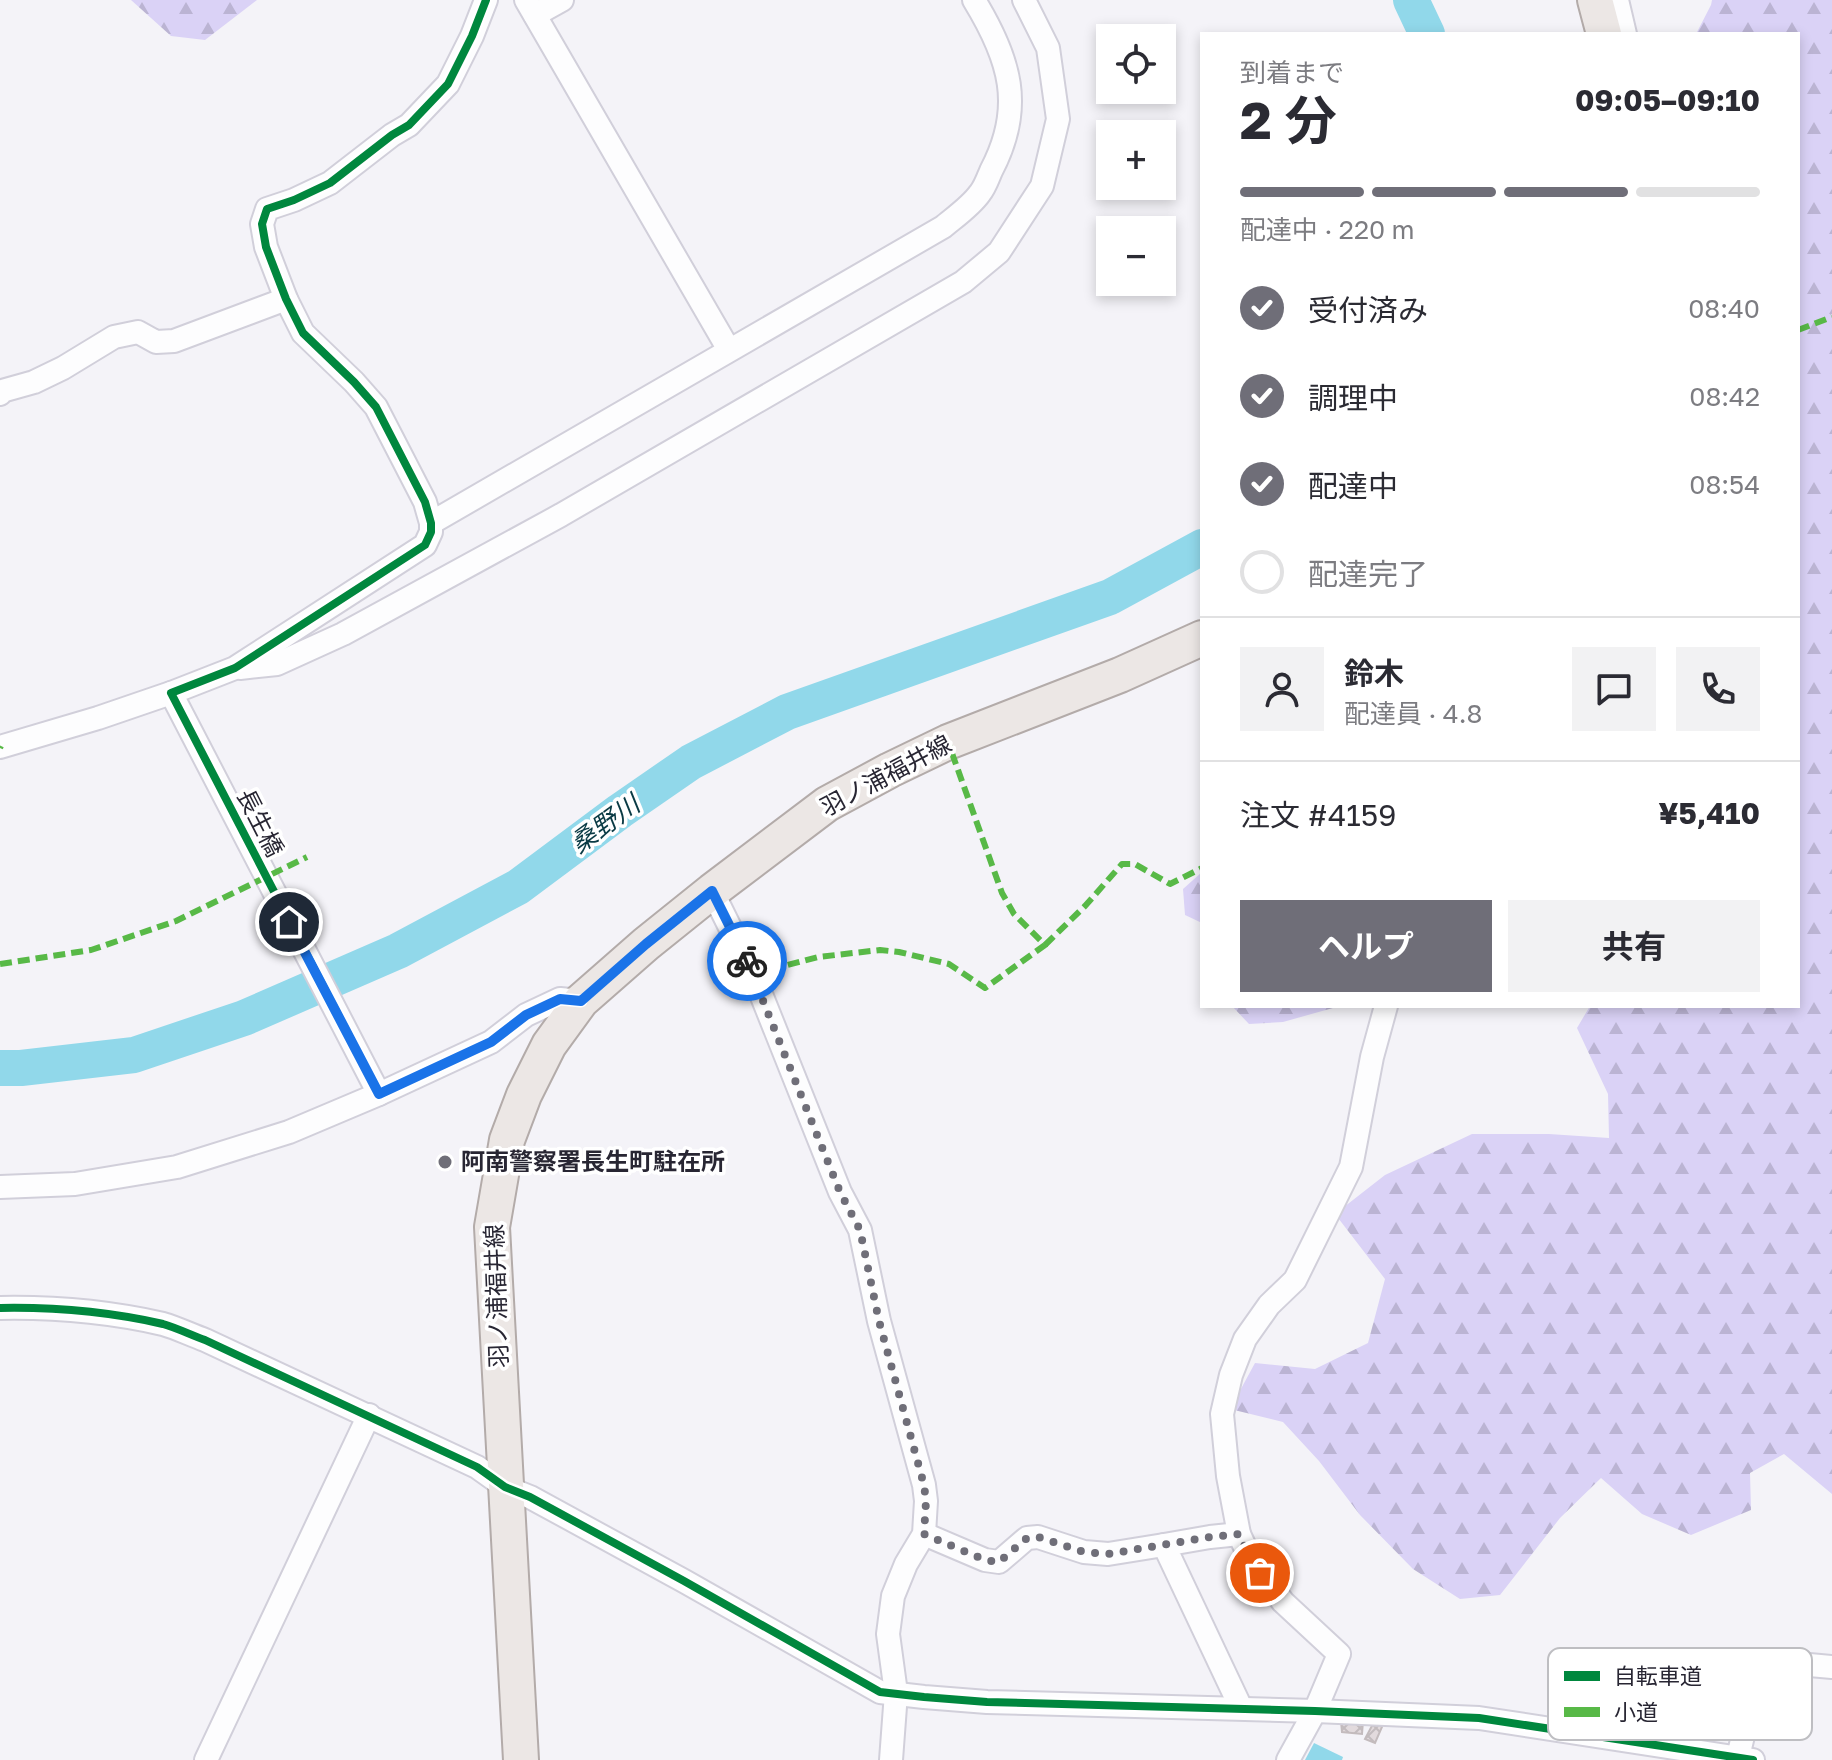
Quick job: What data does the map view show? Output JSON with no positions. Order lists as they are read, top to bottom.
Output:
{
  "streets": {
    "main road": ["羽ノ浦福井線"],
    "street": ["長生橋"]
  },
  "water": ["桑野川"],
  "places": ["阿南警察署長生町駐在所"],
  "legend": ["自転車道", "小道"],
  "page": {
    "map_buttons": ["+", "−"],
    "heading": ["2 分", "到着まで", "09:05–09:10"],
    "panel": [
      "鈴木",
      "配達員 · 4.8",
      "注文 #4159",
      "¥5,410"
    ],
    "bar": "配達中 · 220 m",
    "list": [
      ["受付済み", "08:40"],
      ["調理中", "08:42"],
      ["配達中", "08:54"],
      "配達完了"
    ],
    "buttons": ["ヘルプ", "共有"]
  }
}
